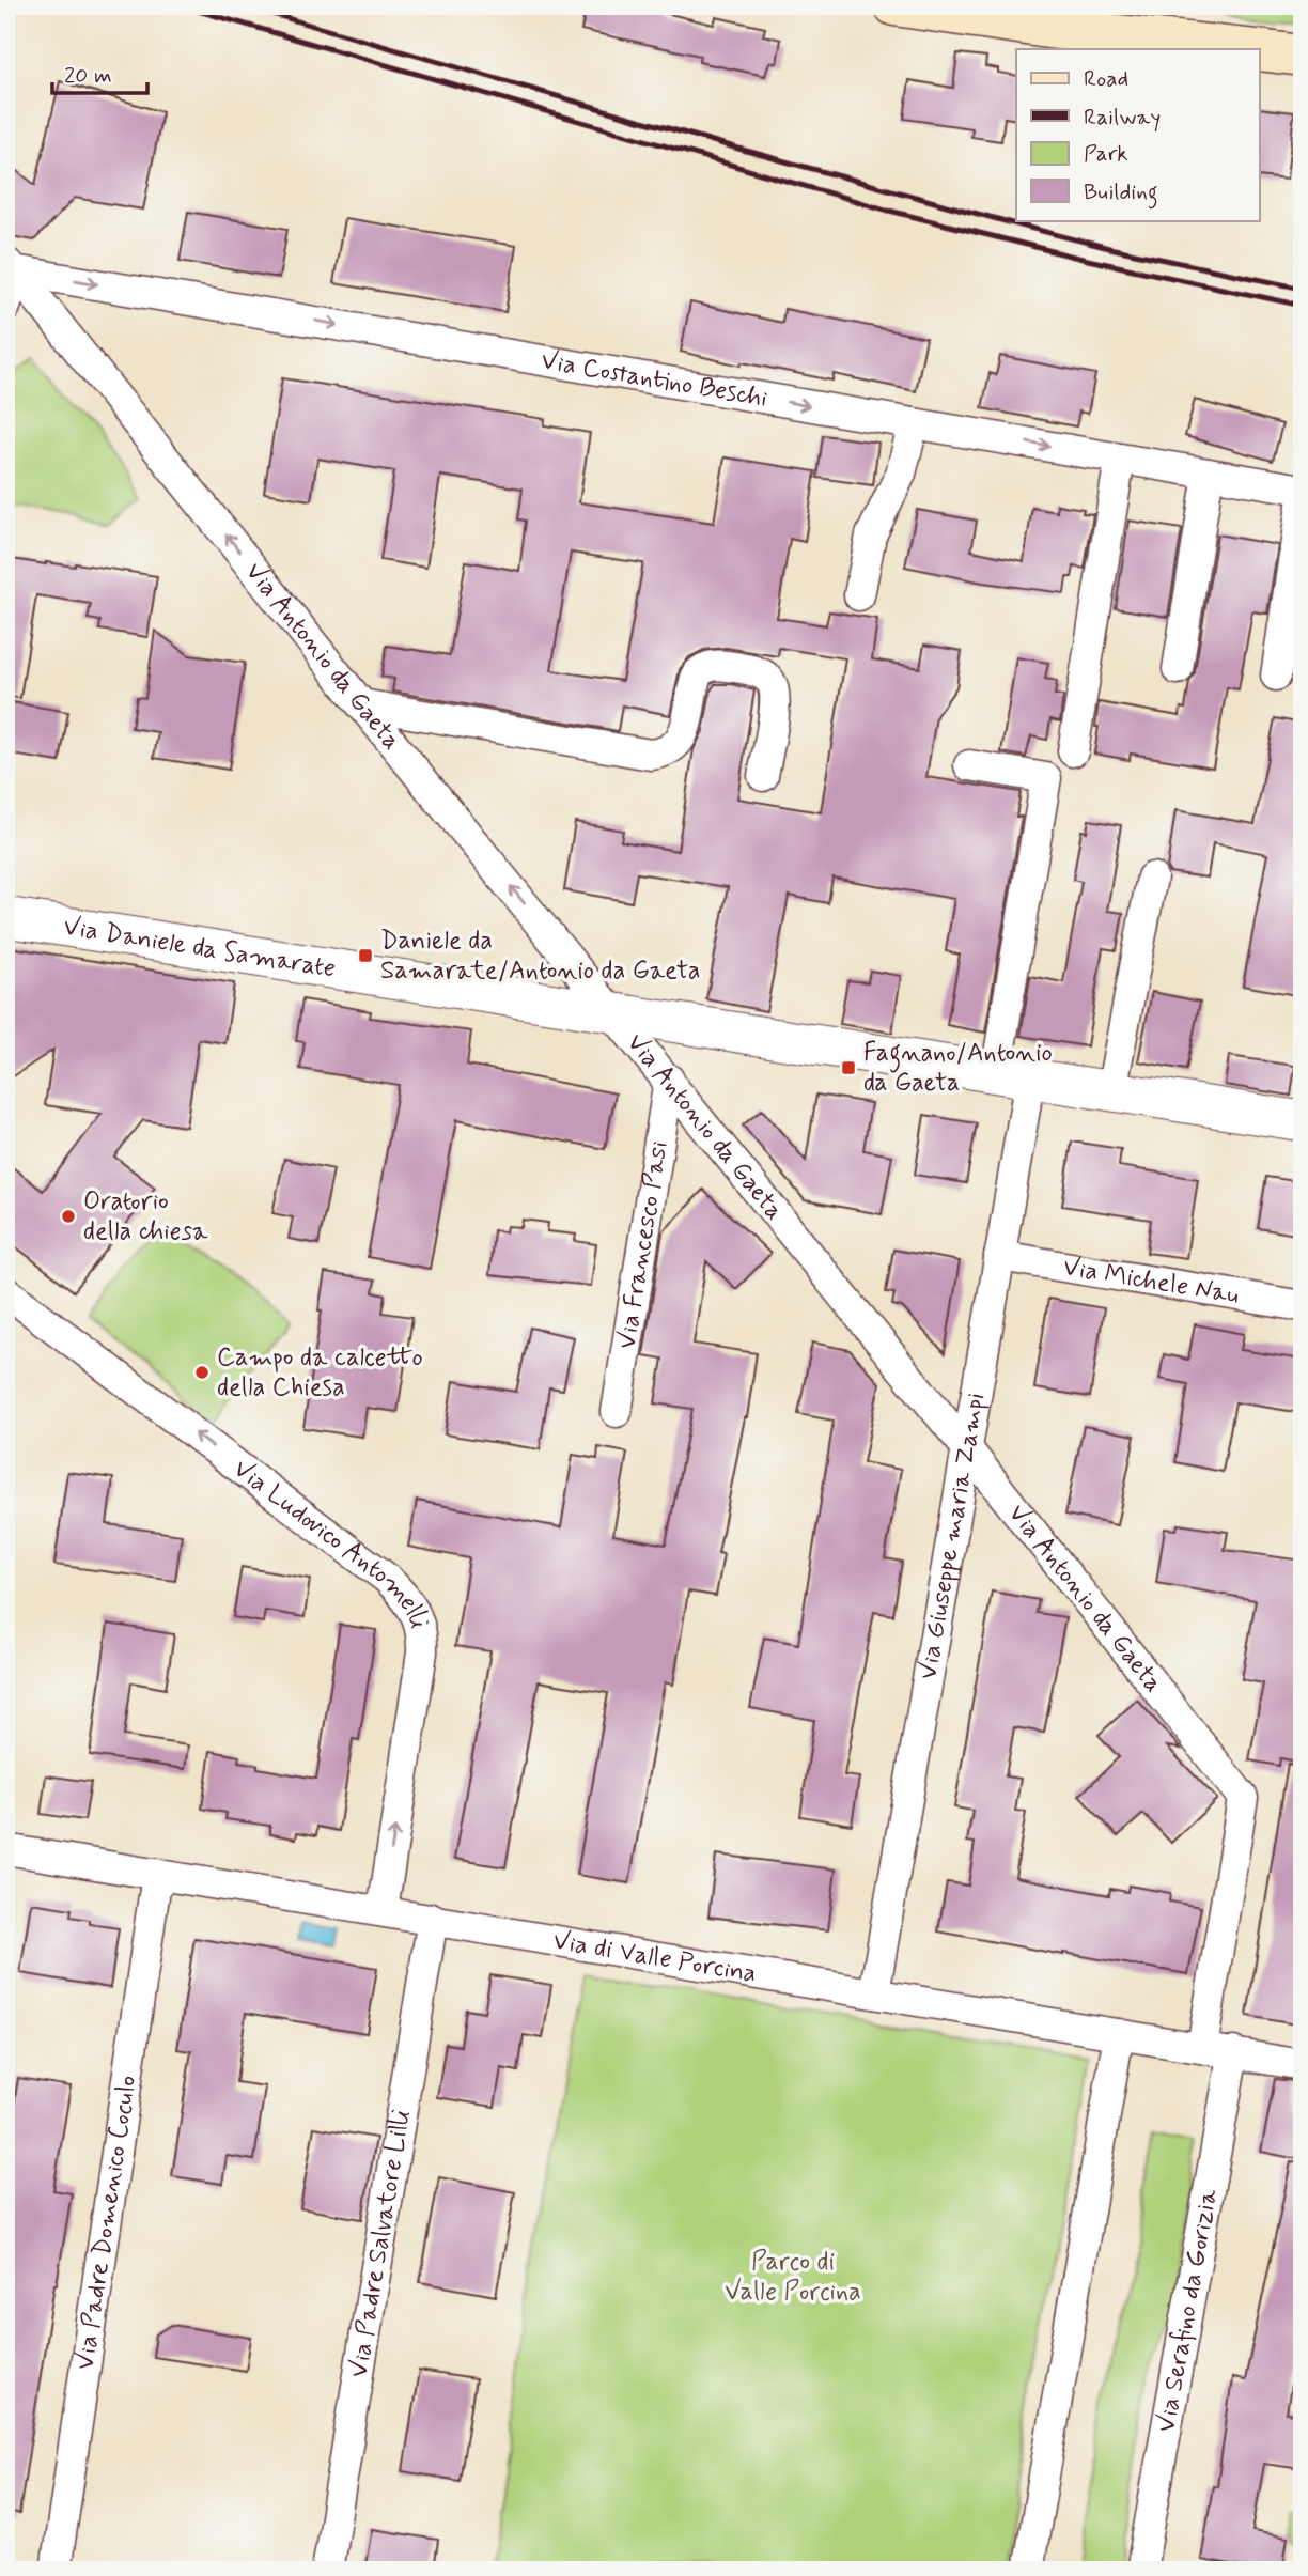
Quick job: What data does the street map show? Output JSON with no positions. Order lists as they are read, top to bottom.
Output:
{
  "streets": {
    "street": [
      "Via Costantino Beschi",
      "Via Antonio da Gaeta",
      "Via Daniele da Samarate",
      "Via Francesco Pasi",
      "Via Michele Nau",
      "Via Giuseppe maria Zampi",
      "Via Ludovico Antomelli",
      "Via di Valle Porcina",
      "Via Padre Domenico Coculo",
      "Via Padre Salvatore Lilli",
      "Via Serafino da Gorizia"
    ]
  },
  "crossings": [
    ["Via Costantino Beschi", "Via Antonio da Gaeta"],
    ["Via Antonio da Gaeta", "Via Daniele da Samarate"],
    ["Via Antonio da Gaeta", "Via Francesco Pasi"],
    ["Via Antonio da Gaeta", "Via Giuseppe maria Zampi"],
    ["Via Antonio da Gaeta", "Via di Valle Porcina"],
    ["Via Daniele da Samarate", "Via Giuseppe maria Zampi"],
    ["Via Michele Nau", "Via Giuseppe maria Zampi"],
    ["Via Giuseppe maria Zampi", "Via di Valle Porcina"],
    ["Via Ludovico Antomelli", "Via di Valle Porcina"],
    ["Via di Valle Porcina", "Via Padre Domenico Coculo"],
    ["Via di Valle Porcina", "Via Padre Salvatore Lilli"],
    ["Via di Valle Porcina", "Via Serafino da Gorizia"]
  ],
  "one_way": ["Via Costantino Beschi", "Via Antonio da Gaeta", "Via Ludovico Antomelli"],
  "parks": ["Parco di Valle Porcina"],
  "places": {
    "transit": ["Daniele da Samarate/Antonio da Gaeta", "Fagnano/Antonio da Gaeta"],
    "other": ["Oratorio della chiesa", "Campo da calcetto della Chiesa"]
  },
  "legend": [
    "Road",
    "Railway",
    "Park",
    "Building"
  ],
  "scale_bar": "20 m"
}
